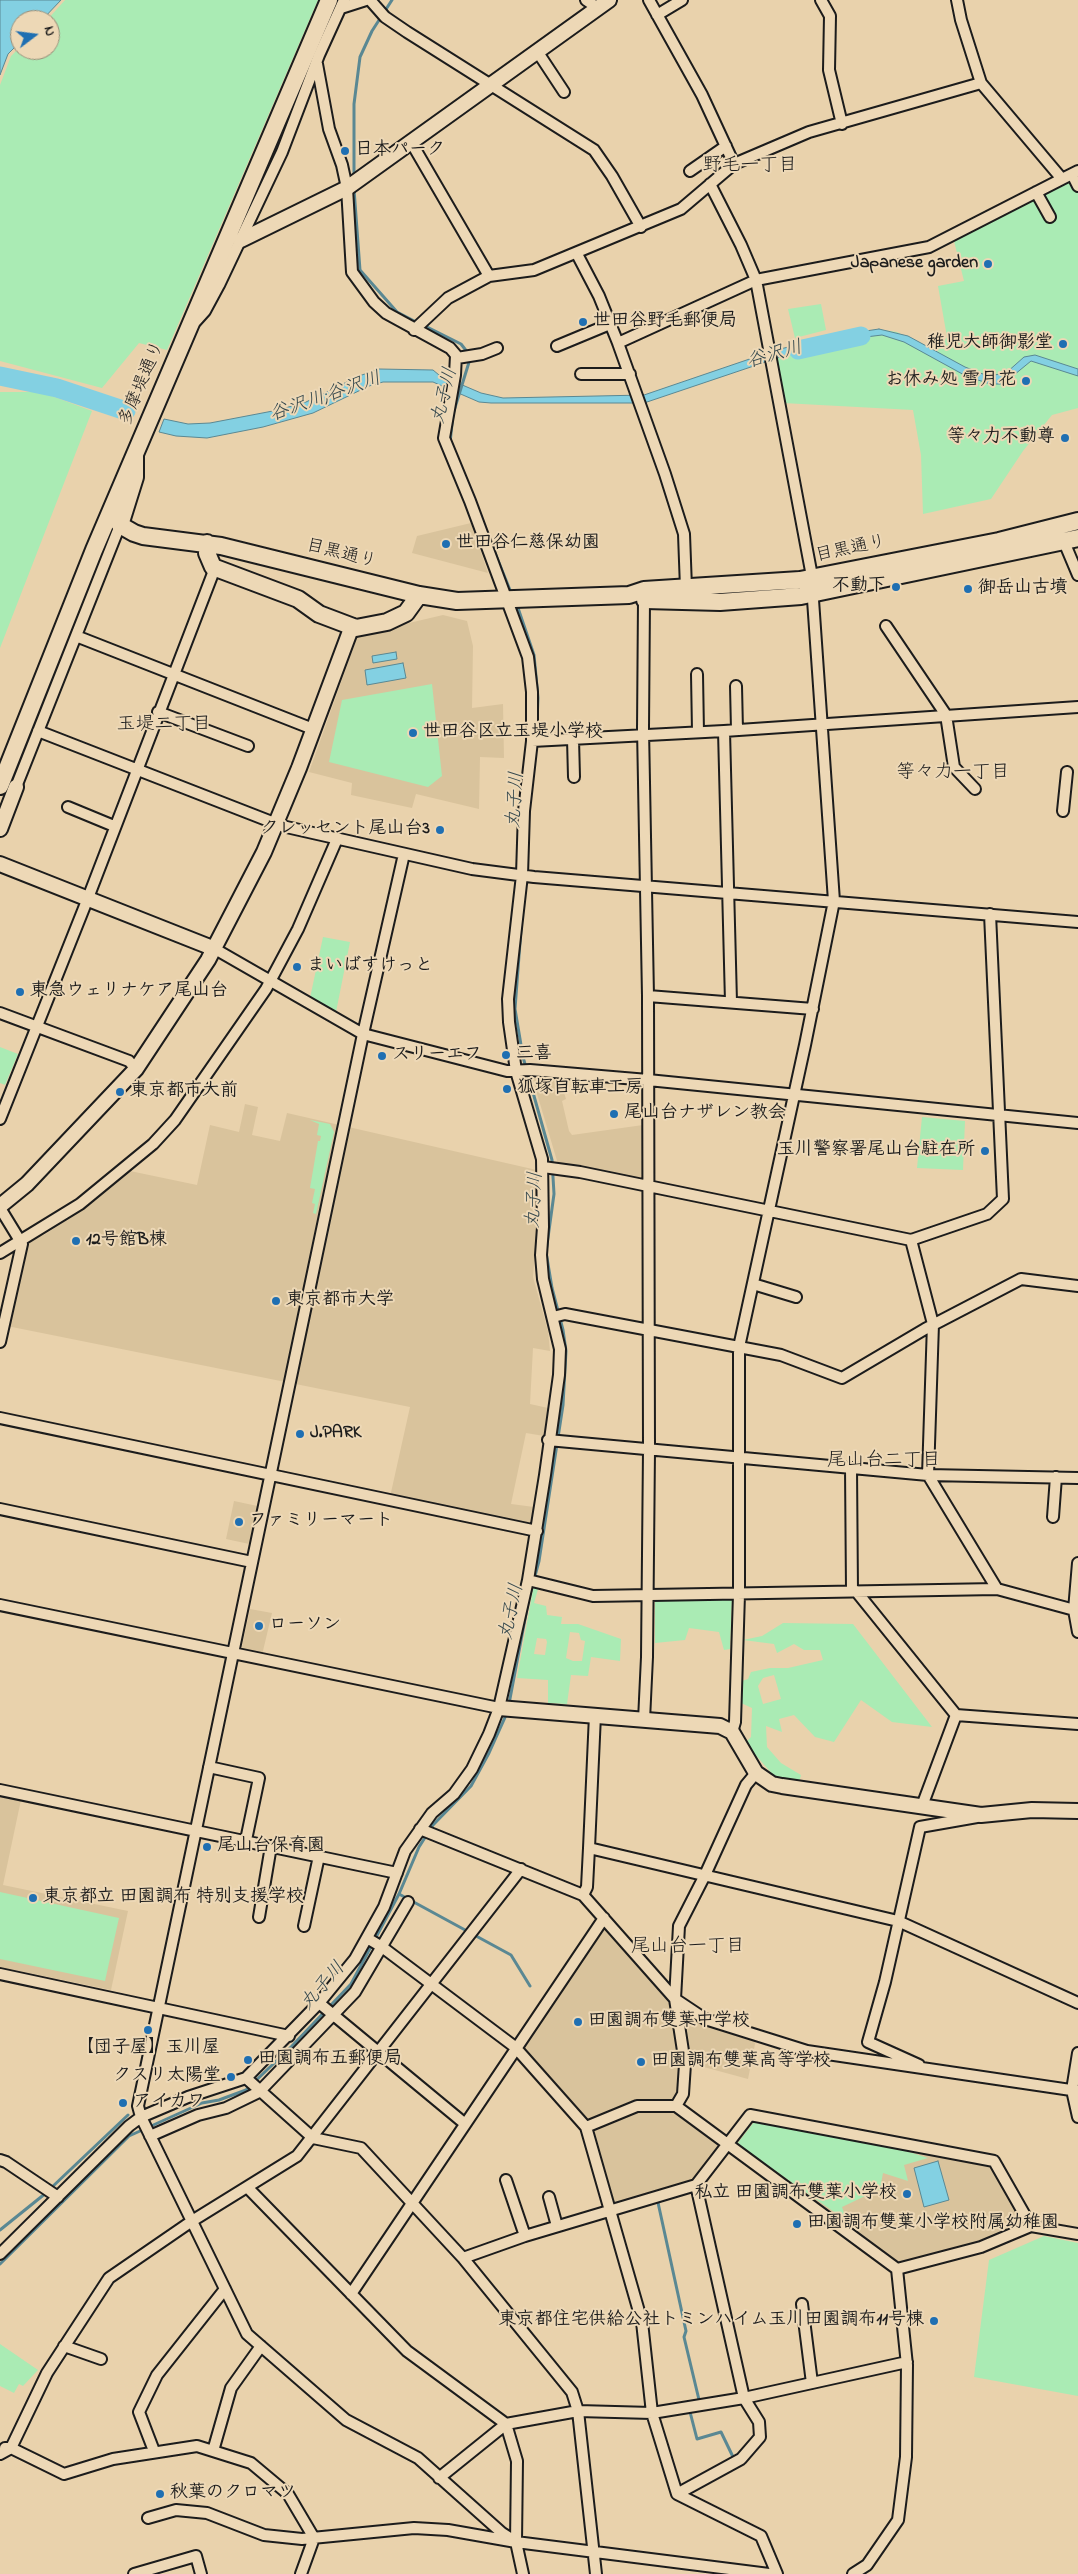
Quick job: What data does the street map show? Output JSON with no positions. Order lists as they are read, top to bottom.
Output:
{
  "streets": {
    "main road": ["多摩堤通り", "目黒通り"]
  },
  "districts": [
    "野毛一丁目",
    "玉堤二丁目",
    "等々力一丁目",
    "尾山台二丁目",
    "尾山台一丁目"
  ],
  "water": ["谷沢川", "丸子川", "谷沢川;谷沢川"],
  "places": [
    "日本パーク",
    "Japanese garden",
    "世田谷野毛郵便局",
    "稚児大師御影堂",
    "お休み処 雪月花",
    "等々力不動尊",
    "世田谷仁慈保幼園",
    "不動下",
    "御岳山古墳",
    "世田谷区立玉堤小学校",
    "クレッセント尾山台3",
    "まいばすけっと",
    "東急ウェリナケア尾山台",
    "三喜",
    "スリーエフ",
    "狐塚自転車工房",
    "東京都市大前",
    "尾山台ナザレン教会",
    "玉川警察署尾山台駐在所",
    "12号館B棟",
    "東京都市大学",
    "J.PARK",
    "ファミリーマート",
    "ローソン",
    "尾山台保育園",
    "東京都立 田園調布 特別支援学校",
    "田園調布雙葉中学校",
    "【団子屋】玉川屋",
    "田園調布五郵便局",
    "田園調布雙葉高等学校",
    "クスリ太陽堂",
    "アイカワ",
    "私立 田園調布雙葉小学校",
    "田園調布雙葉小学校附属幼稚園",
    "東京都住宅供給公社トミンハイム玉川田園調布11号棟",
    "秋葉のクロマツ"
  ],
  "north": "right"
}
